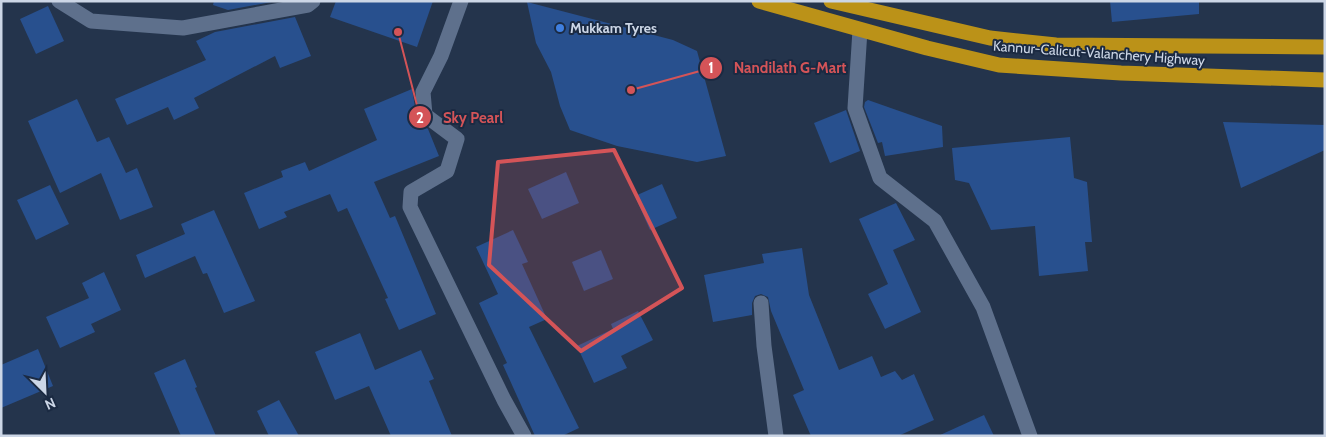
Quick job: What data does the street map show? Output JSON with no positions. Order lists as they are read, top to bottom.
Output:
{
  "streets": {
    "highway": ["Kannur-Calicut-Valanchery Highway"]
  },
  "places": ["Mukkam Tyres", "Sky Pearl", "Nandilath G-Mart"],
  "north": "bottom right"
}
